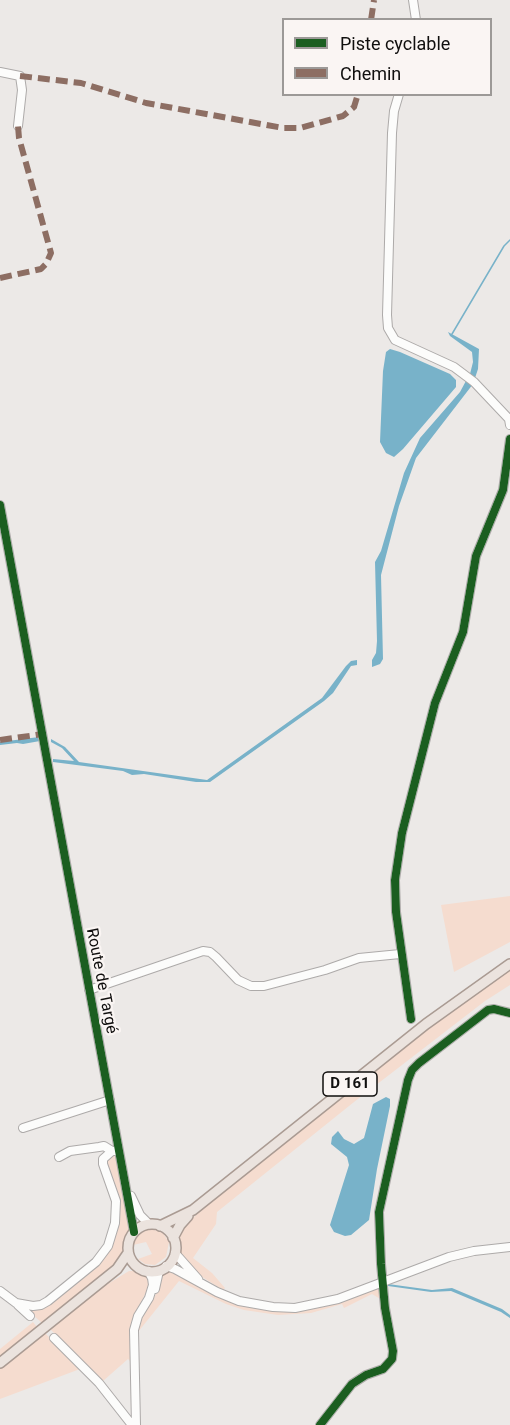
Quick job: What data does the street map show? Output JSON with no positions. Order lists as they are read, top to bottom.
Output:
{
  "streets": {
    "main road": ["D 161"],
    "street": ["Route de Targé"]
  },
  "crossings": [
    ["Route de Targé", "D 161"]
  ],
  "legend": ["Piste cyclable", "Chemin"]
}
